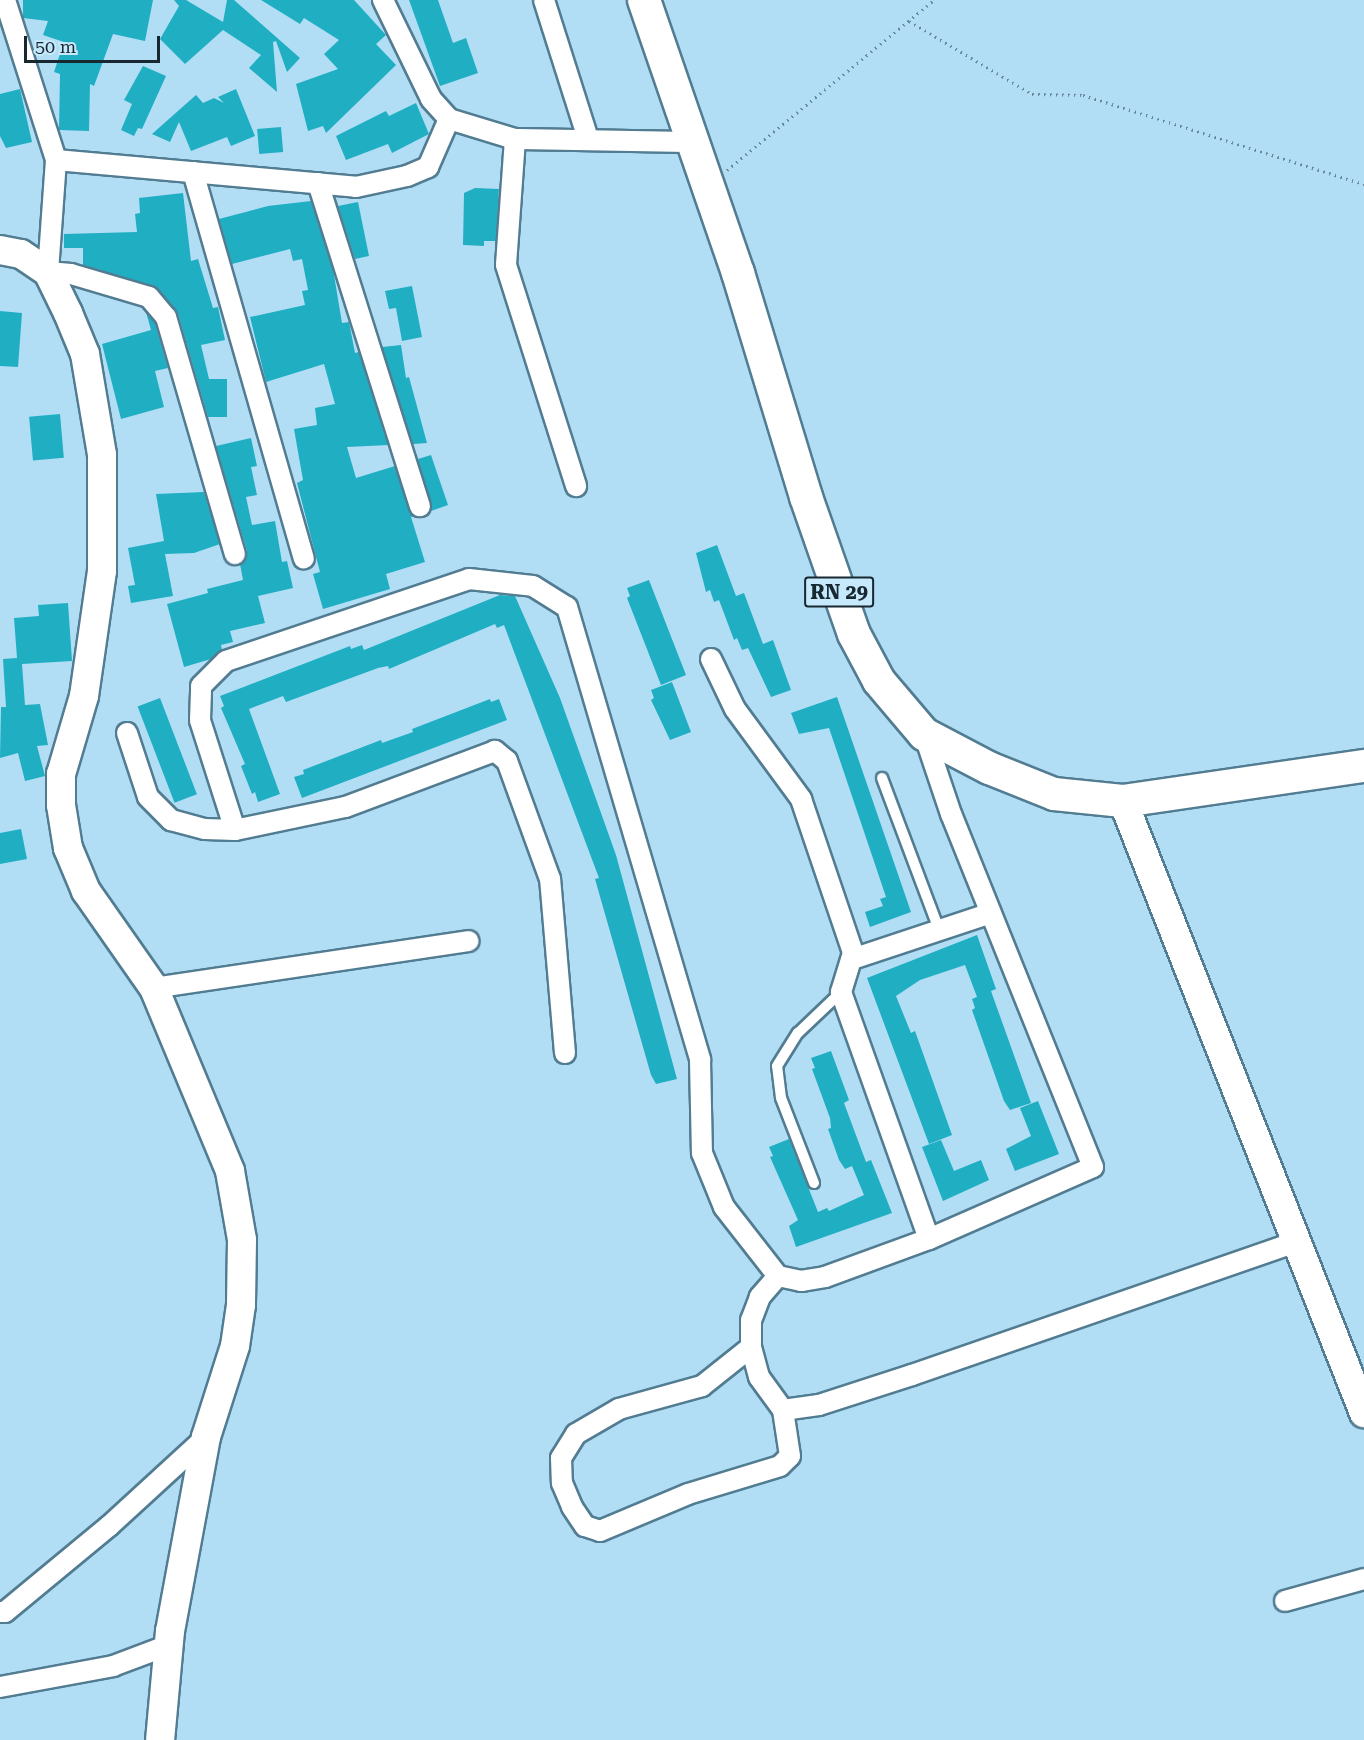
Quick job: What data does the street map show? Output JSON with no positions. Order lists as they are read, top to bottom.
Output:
{
  "streets": {
    "main road": ["RN 29"]
  },
  "scale_bar": "50 m"
}
